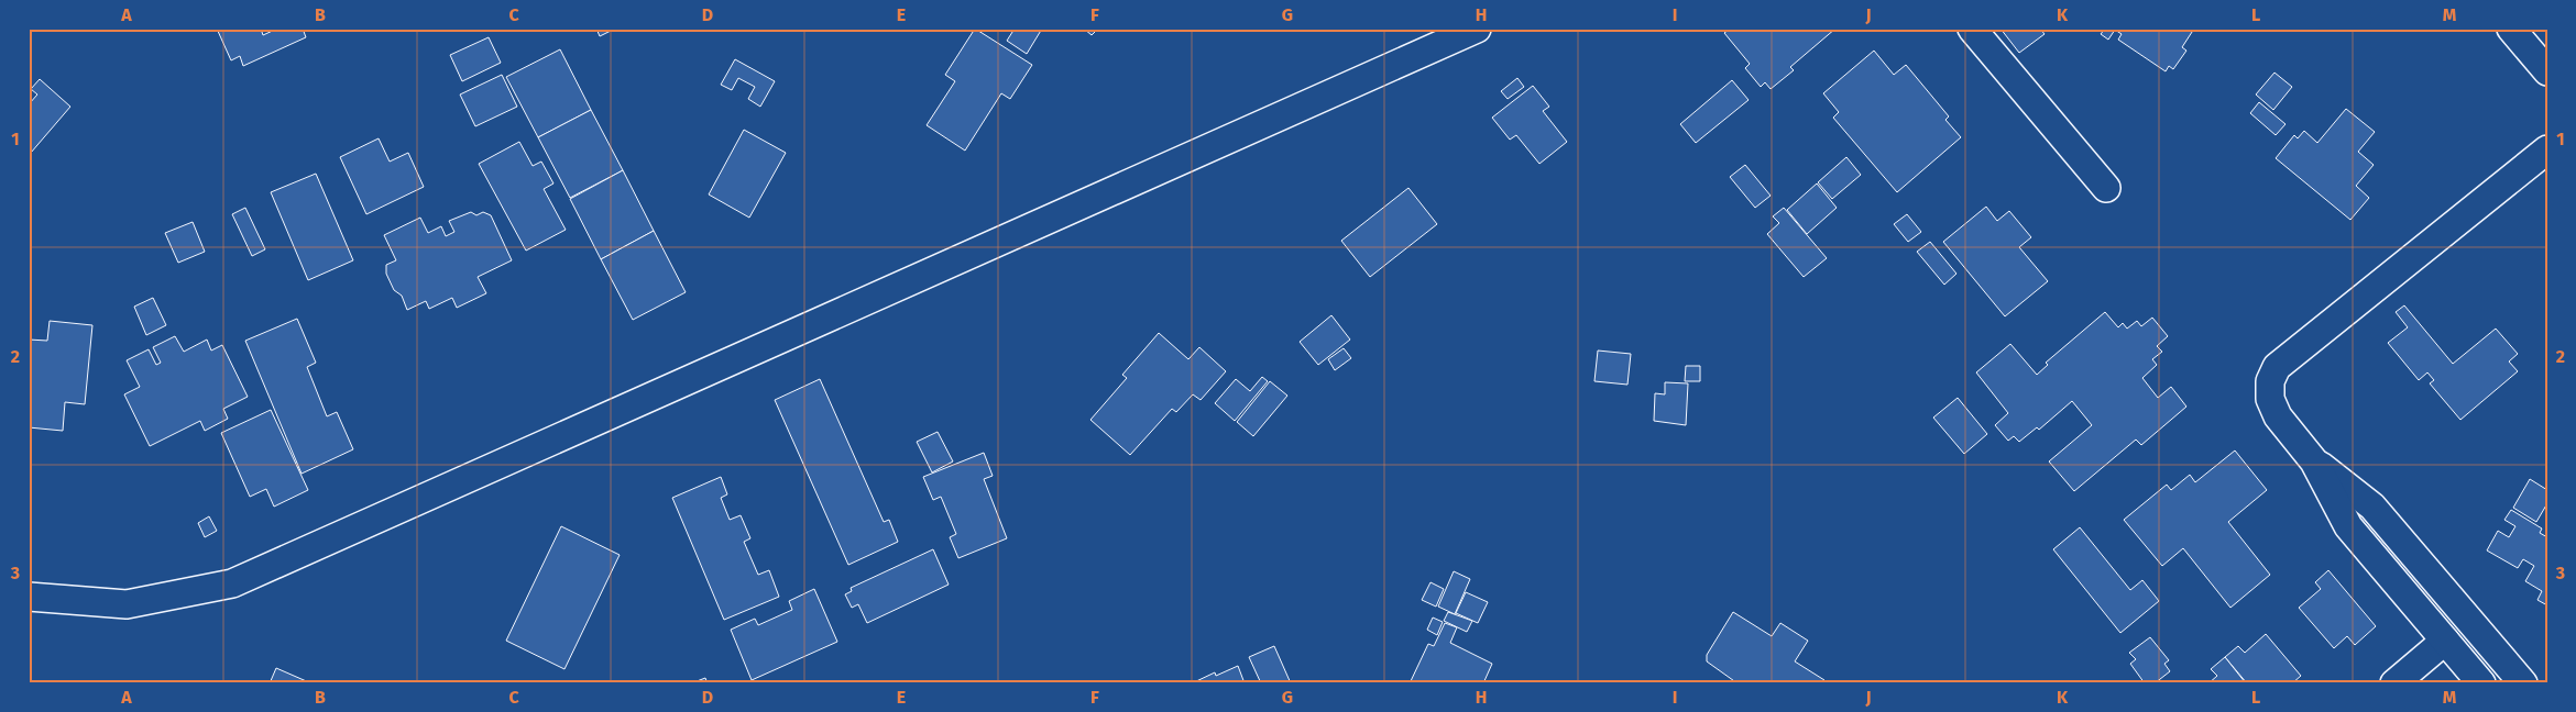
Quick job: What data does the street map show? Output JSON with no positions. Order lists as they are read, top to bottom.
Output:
{
  "grid": {
    "columns": [
      "A",
      "B",
      "C",
      "D",
      "E",
      "F",
      "G",
      "H",
      "I",
      "J",
      "K",
      "L",
      "M"
    ],
    "rows": ["1", "2", "3"]
  }
}
